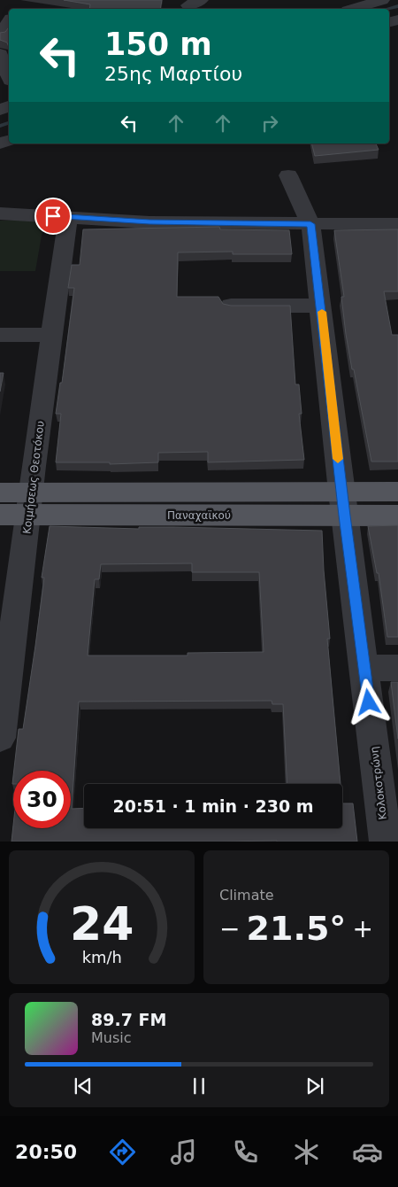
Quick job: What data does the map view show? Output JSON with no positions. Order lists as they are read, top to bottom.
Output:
{
  "streets": {
    "main road": ["Παναχαϊκού"],
    "street": ["Κοιμήσεως Θεοτόκου", "Κολοκοτρώνη"]
  },
  "crossings": [
    ["Κοιμήσεως Θεοτόκου", "Παναχαϊκού"],
    ["Παναχαϊκού", "Κολοκοτρώνη"]
  ],
  "page": {
    "turn": ["150 m", "25ης Μαρτίου"],
    "limit": "30",
    "trip": "20:51 · 1 min · 230 m",
    "tile": "Climate",
    "heat": ["−", "21.5°", "+"],
    "song": ["89.7 FM", "Music"],
    "tabs": "20:50",
    "gauge": ["24", "km/h"]
  }
}
